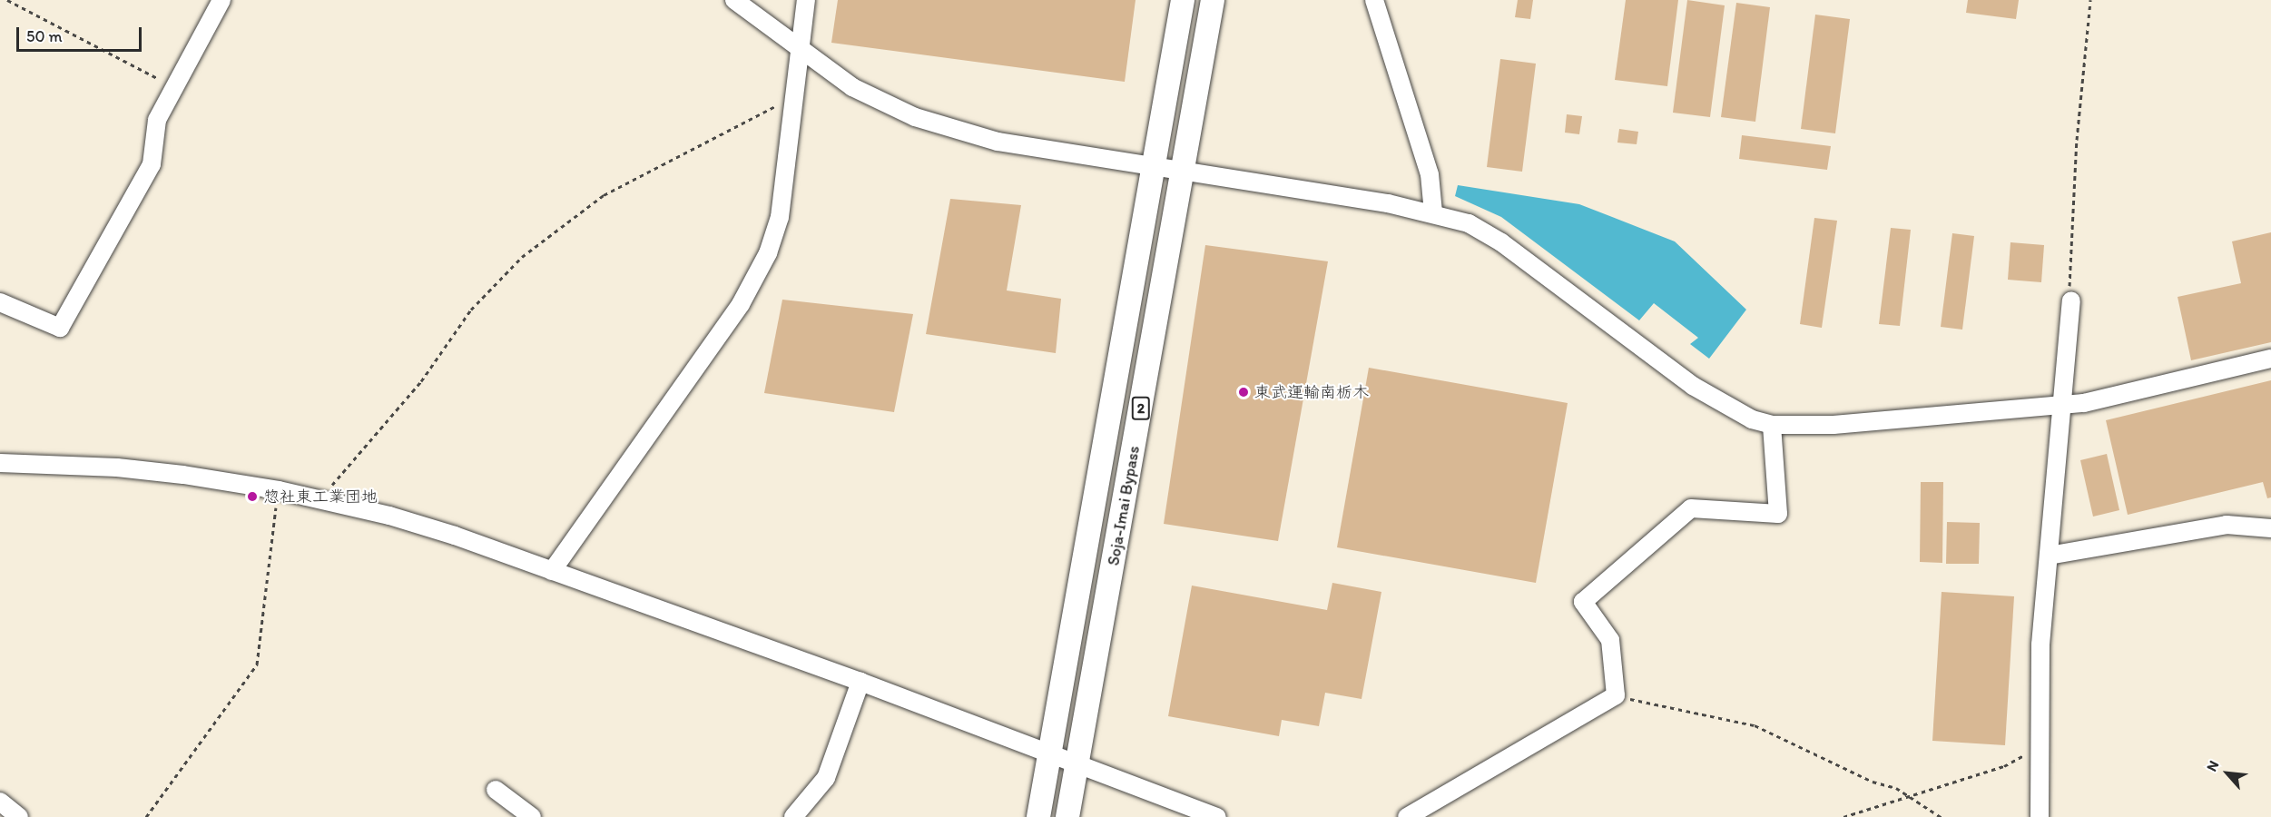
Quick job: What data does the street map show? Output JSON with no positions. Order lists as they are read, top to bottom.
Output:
{
  "streets": {
    "main road": ["2", "Soja-Imai Bypass"]
  },
  "places": ["東武運輸南栃木", "惣社東工業団地"],
  "scale_bar": "50 m",
  "north": "top left"
}
